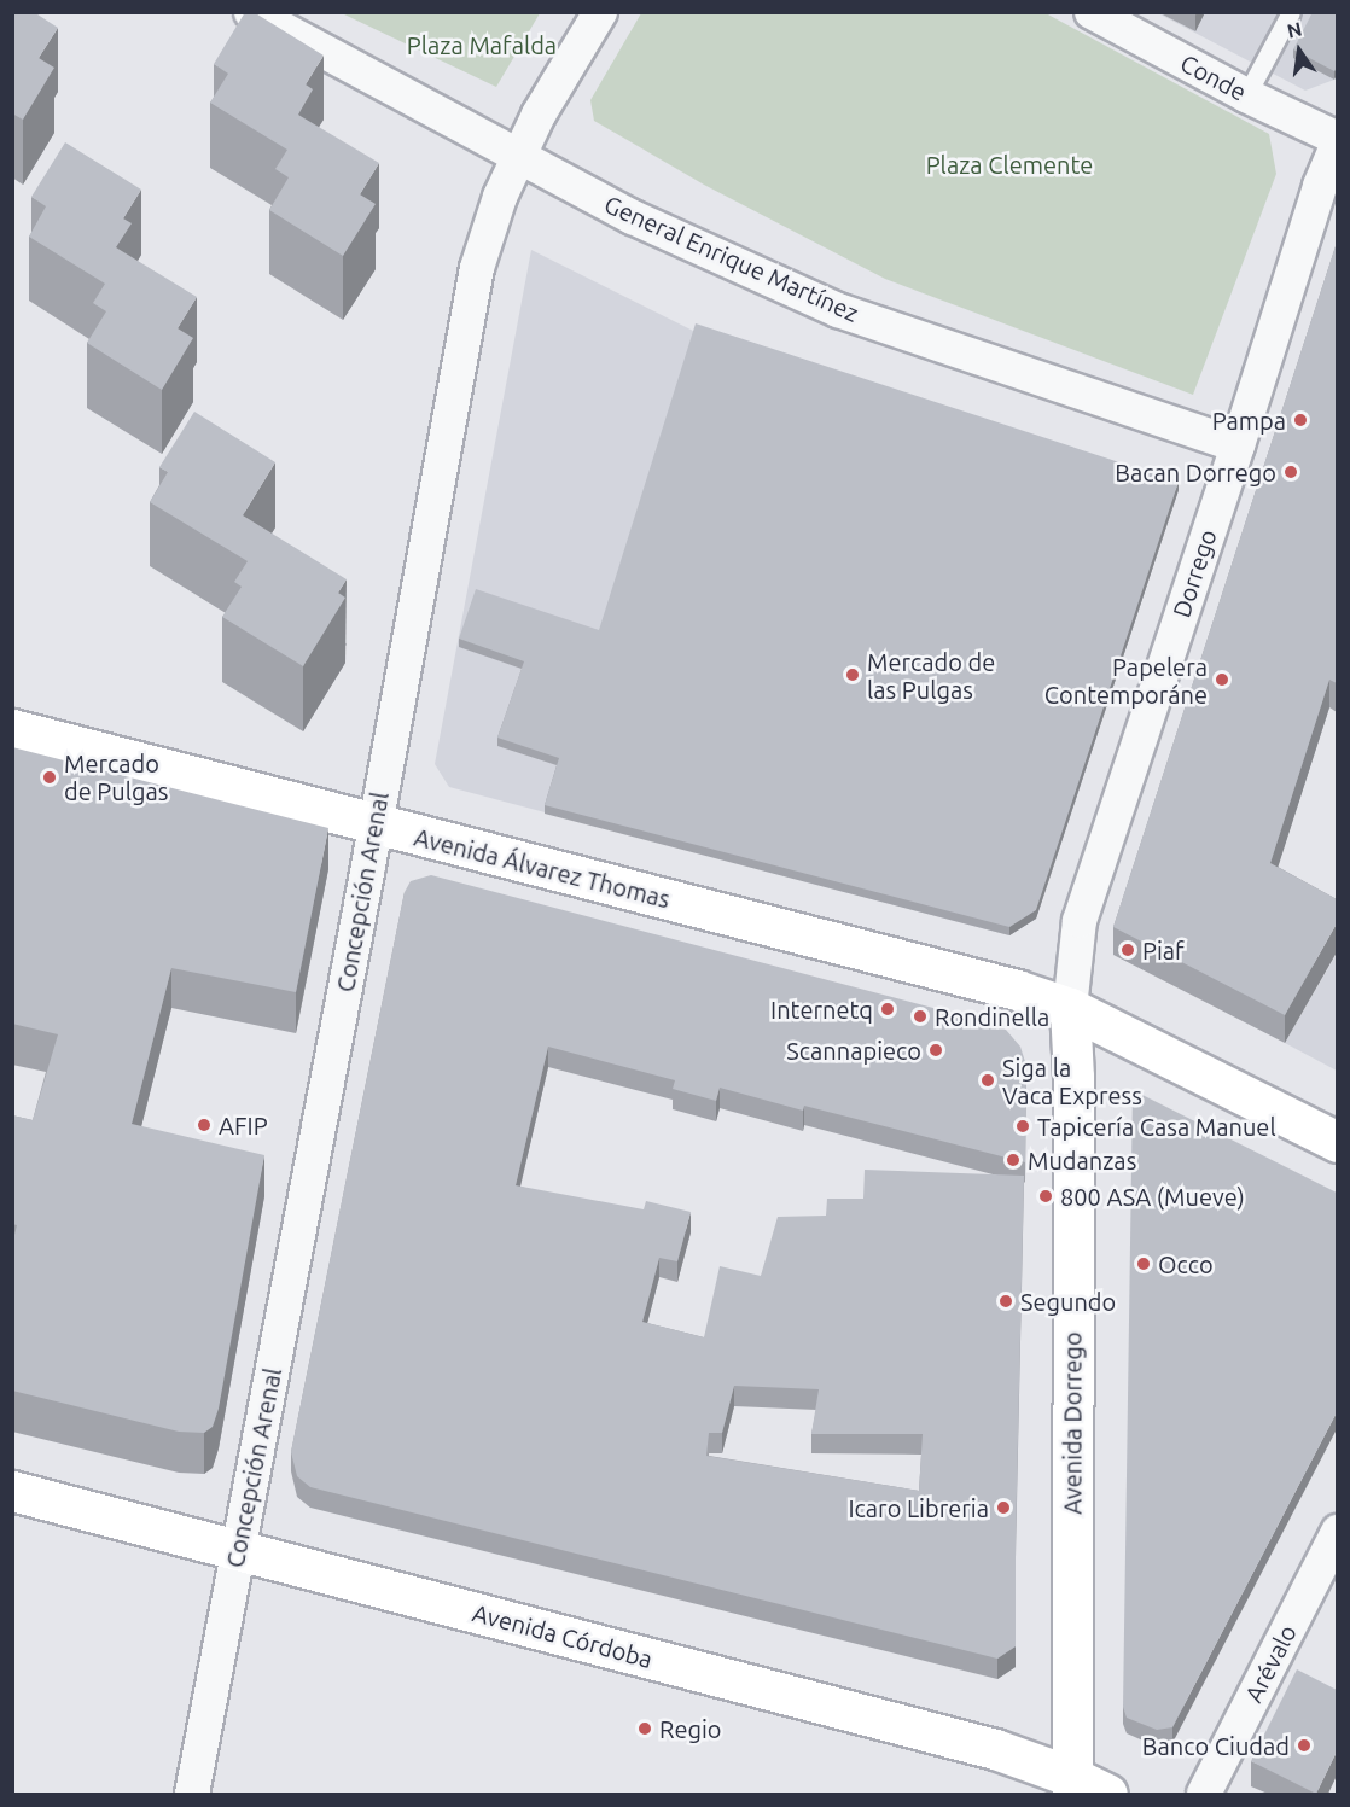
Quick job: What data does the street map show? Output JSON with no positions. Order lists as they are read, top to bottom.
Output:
{
  "streets": {
    "main road": ["Avenida Álvarez Thomas", "Avenida Dorrego", "Avenida Córdoba"],
    "street": [
      "Conde",
      "General Enrique Martínez",
      "Dorrego",
      "Concepción Arenal",
      "Arévalo"
    ]
  },
  "crossings": [
    ["Conde", "Dorrego"],
    ["General Enrique Martínez", "Dorrego"],
    ["General Enrique Martínez", "Concepción Arenal"],
    ["Dorrego", "Avenida Álvarez Thomas"],
    ["Dorrego", "Avenida Dorrego"],
    ["Avenida Álvarez Thomas", "Concepción Arenal"],
    ["Avenida Álvarez Thomas", "Avenida Dorrego"],
    ["Concepción Arenal", "Avenida Córdoba"],
    ["Avenida Dorrego", "Avenida Córdoba"]
  ],
  "parks": ["Plaza Mafalda", "Plaza Clemente"],
  "places": [
    "Pampa",
    "Bacan Dorrego",
    "Mercado de las Pulgas",
    "Papelera Contemporáne",
    "Mercado de Pulgas",
    "Piaf",
    "Internetq",
    "Rondinella",
    "Scannapieco",
    "Siga la Vaca Express",
    "AFIP",
    "Tapicería Casa Manuel",
    "Mudanzas",
    "800 ASA (Mueve)",
    "Occo",
    "Segundo",
    "Icaro Libreria",
    "Regio",
    "Banco Ciudad"
  ],
  "north": "top"
}
